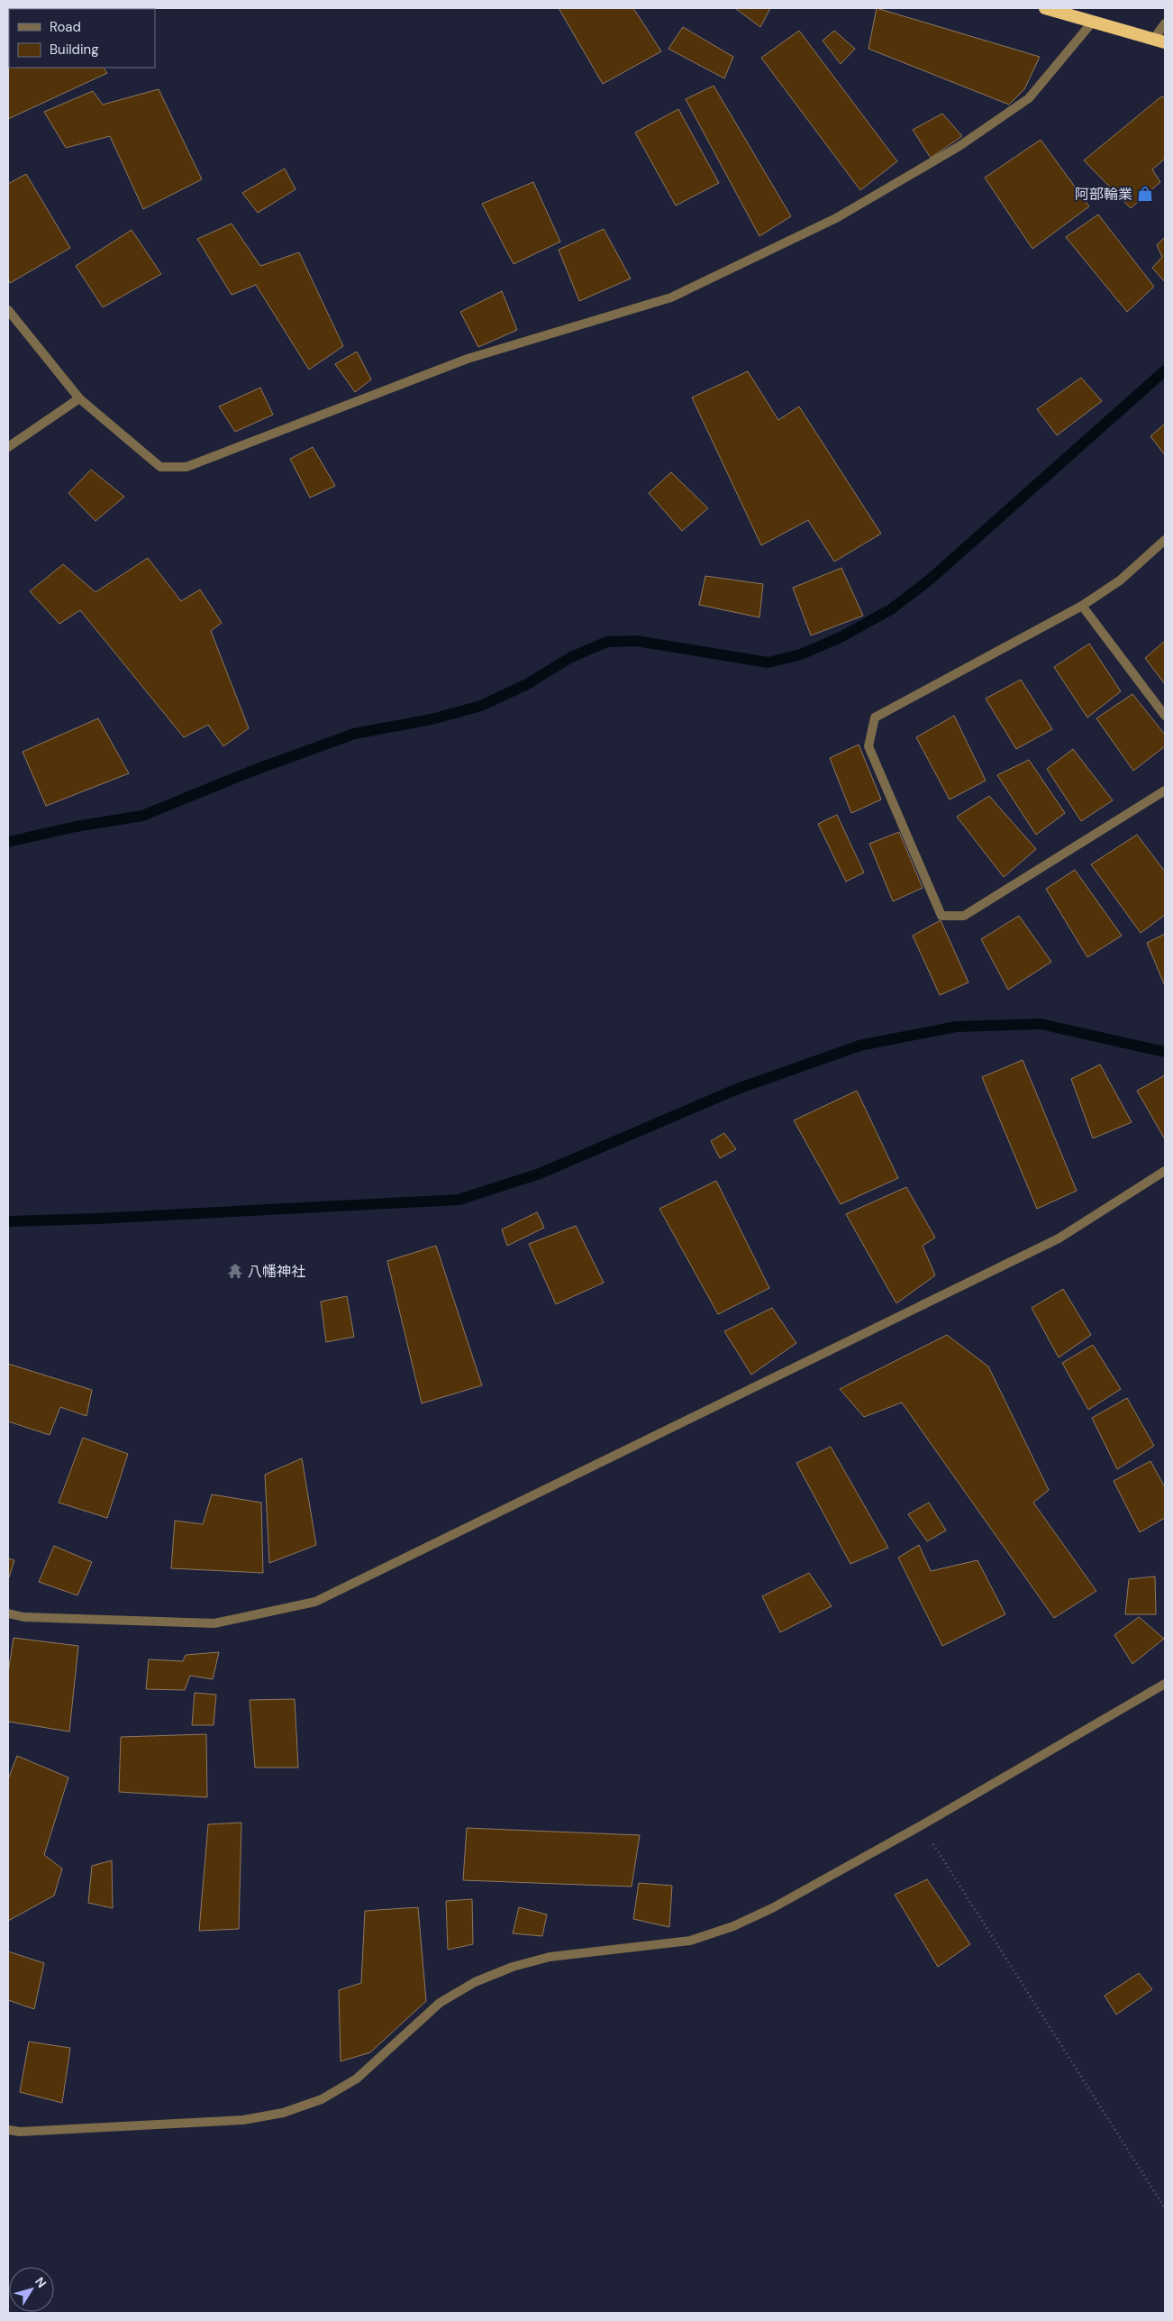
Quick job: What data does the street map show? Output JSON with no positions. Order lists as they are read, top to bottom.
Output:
{
  "places": {
    "shop": ["阿部輪業"],
    "temple": ["八幡神社"]
  },
  "legend": ["Road", "Building"],
  "north": "top right"
}
